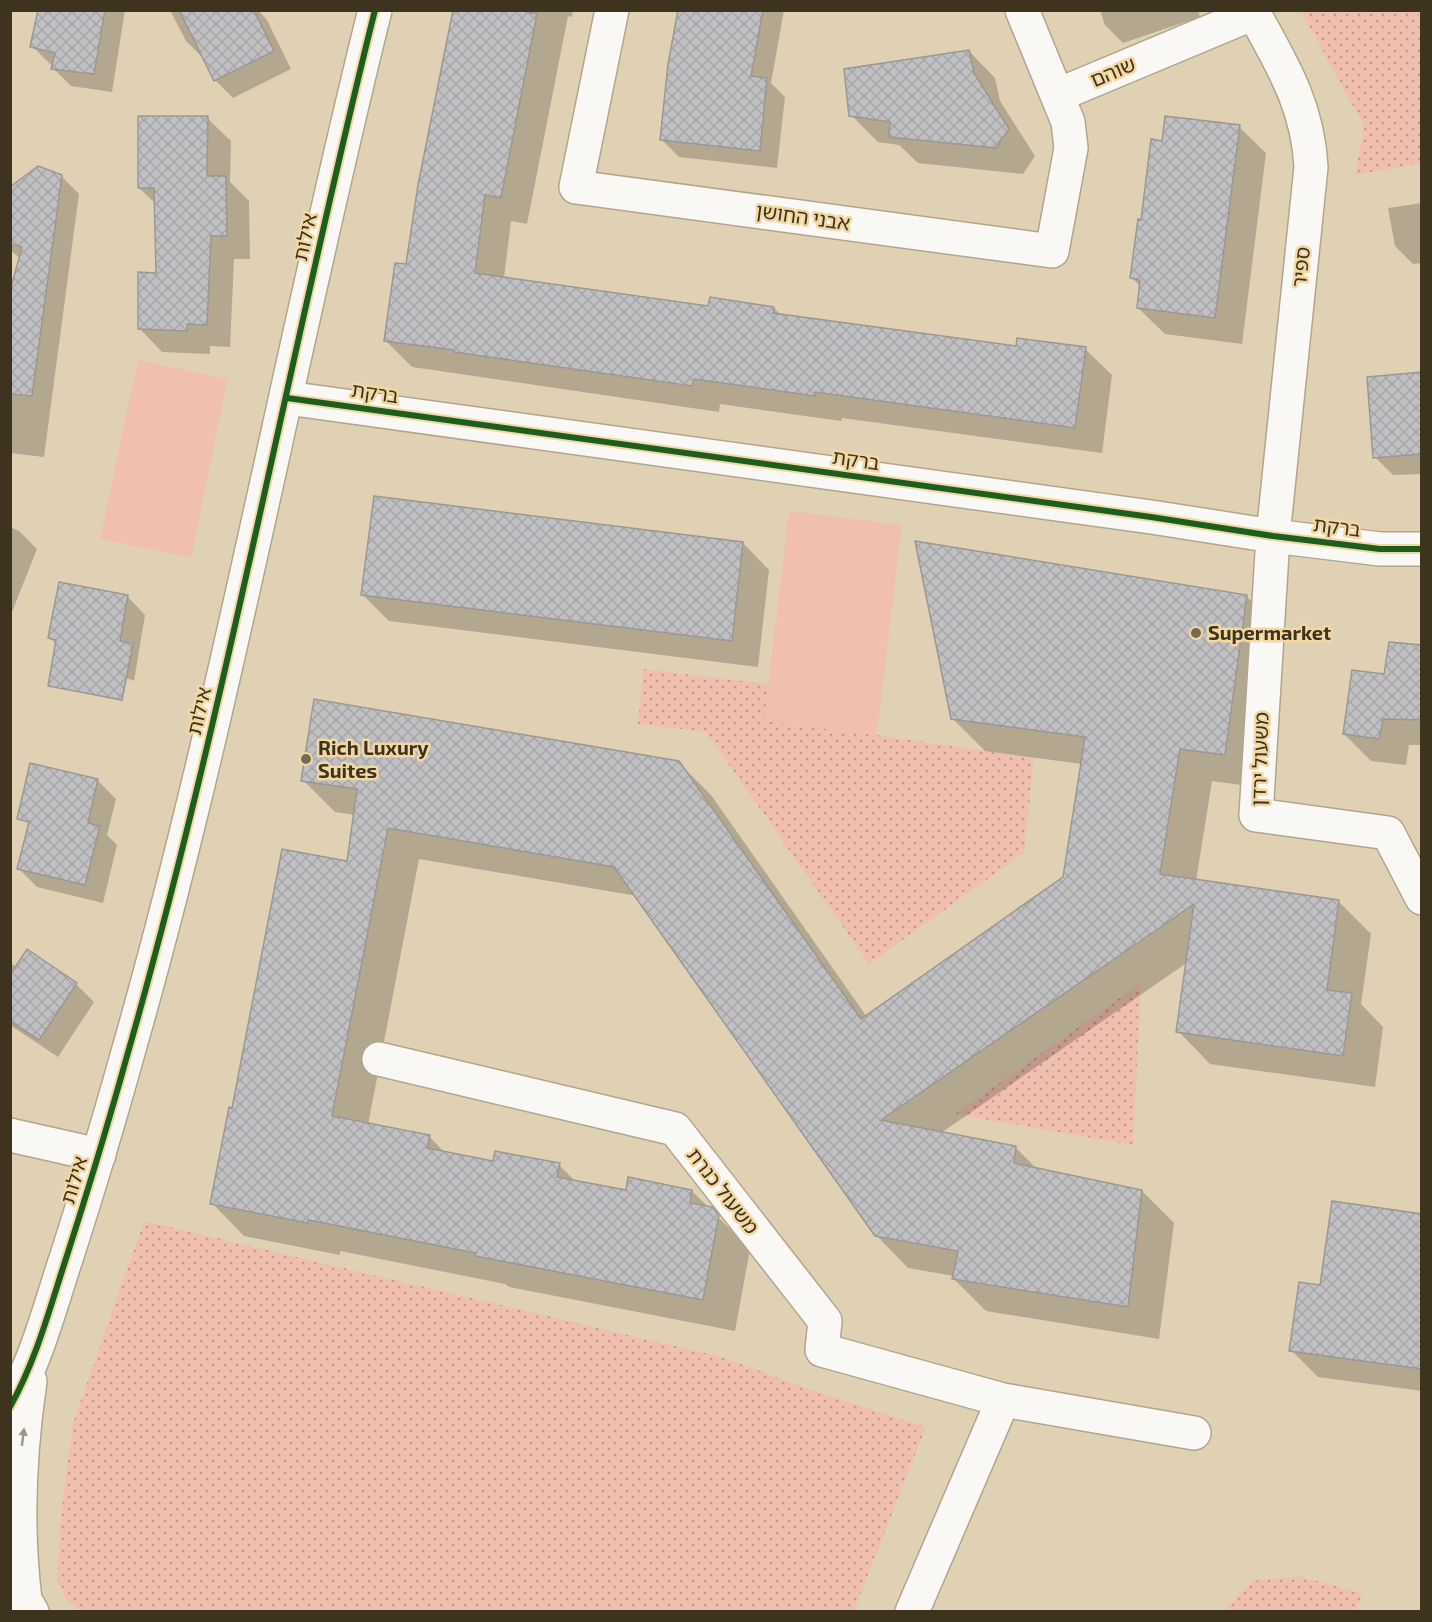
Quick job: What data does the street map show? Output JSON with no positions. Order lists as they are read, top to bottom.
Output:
{
  "streets": {
    "street": [
      "שוהם",
      "אבני החושן",
      "אילות",
      "ספיר",
      "ברקת",
      "משעול ירדן",
      "משעול כנרת"
    ]
  },
  "crossings": [
    ["שוהם", "אבני החושן"],
    ["שוהם", "ספיר"],
    ["אילות", "ברקת"],
    ["ספיר", "ברקת"],
    ["ספיר", "משעול ירדן"],
    ["ברקת", "משעול ירדן"]
  ],
  "places": ["Supermarket", "Rich Luxury Suites"]
}
